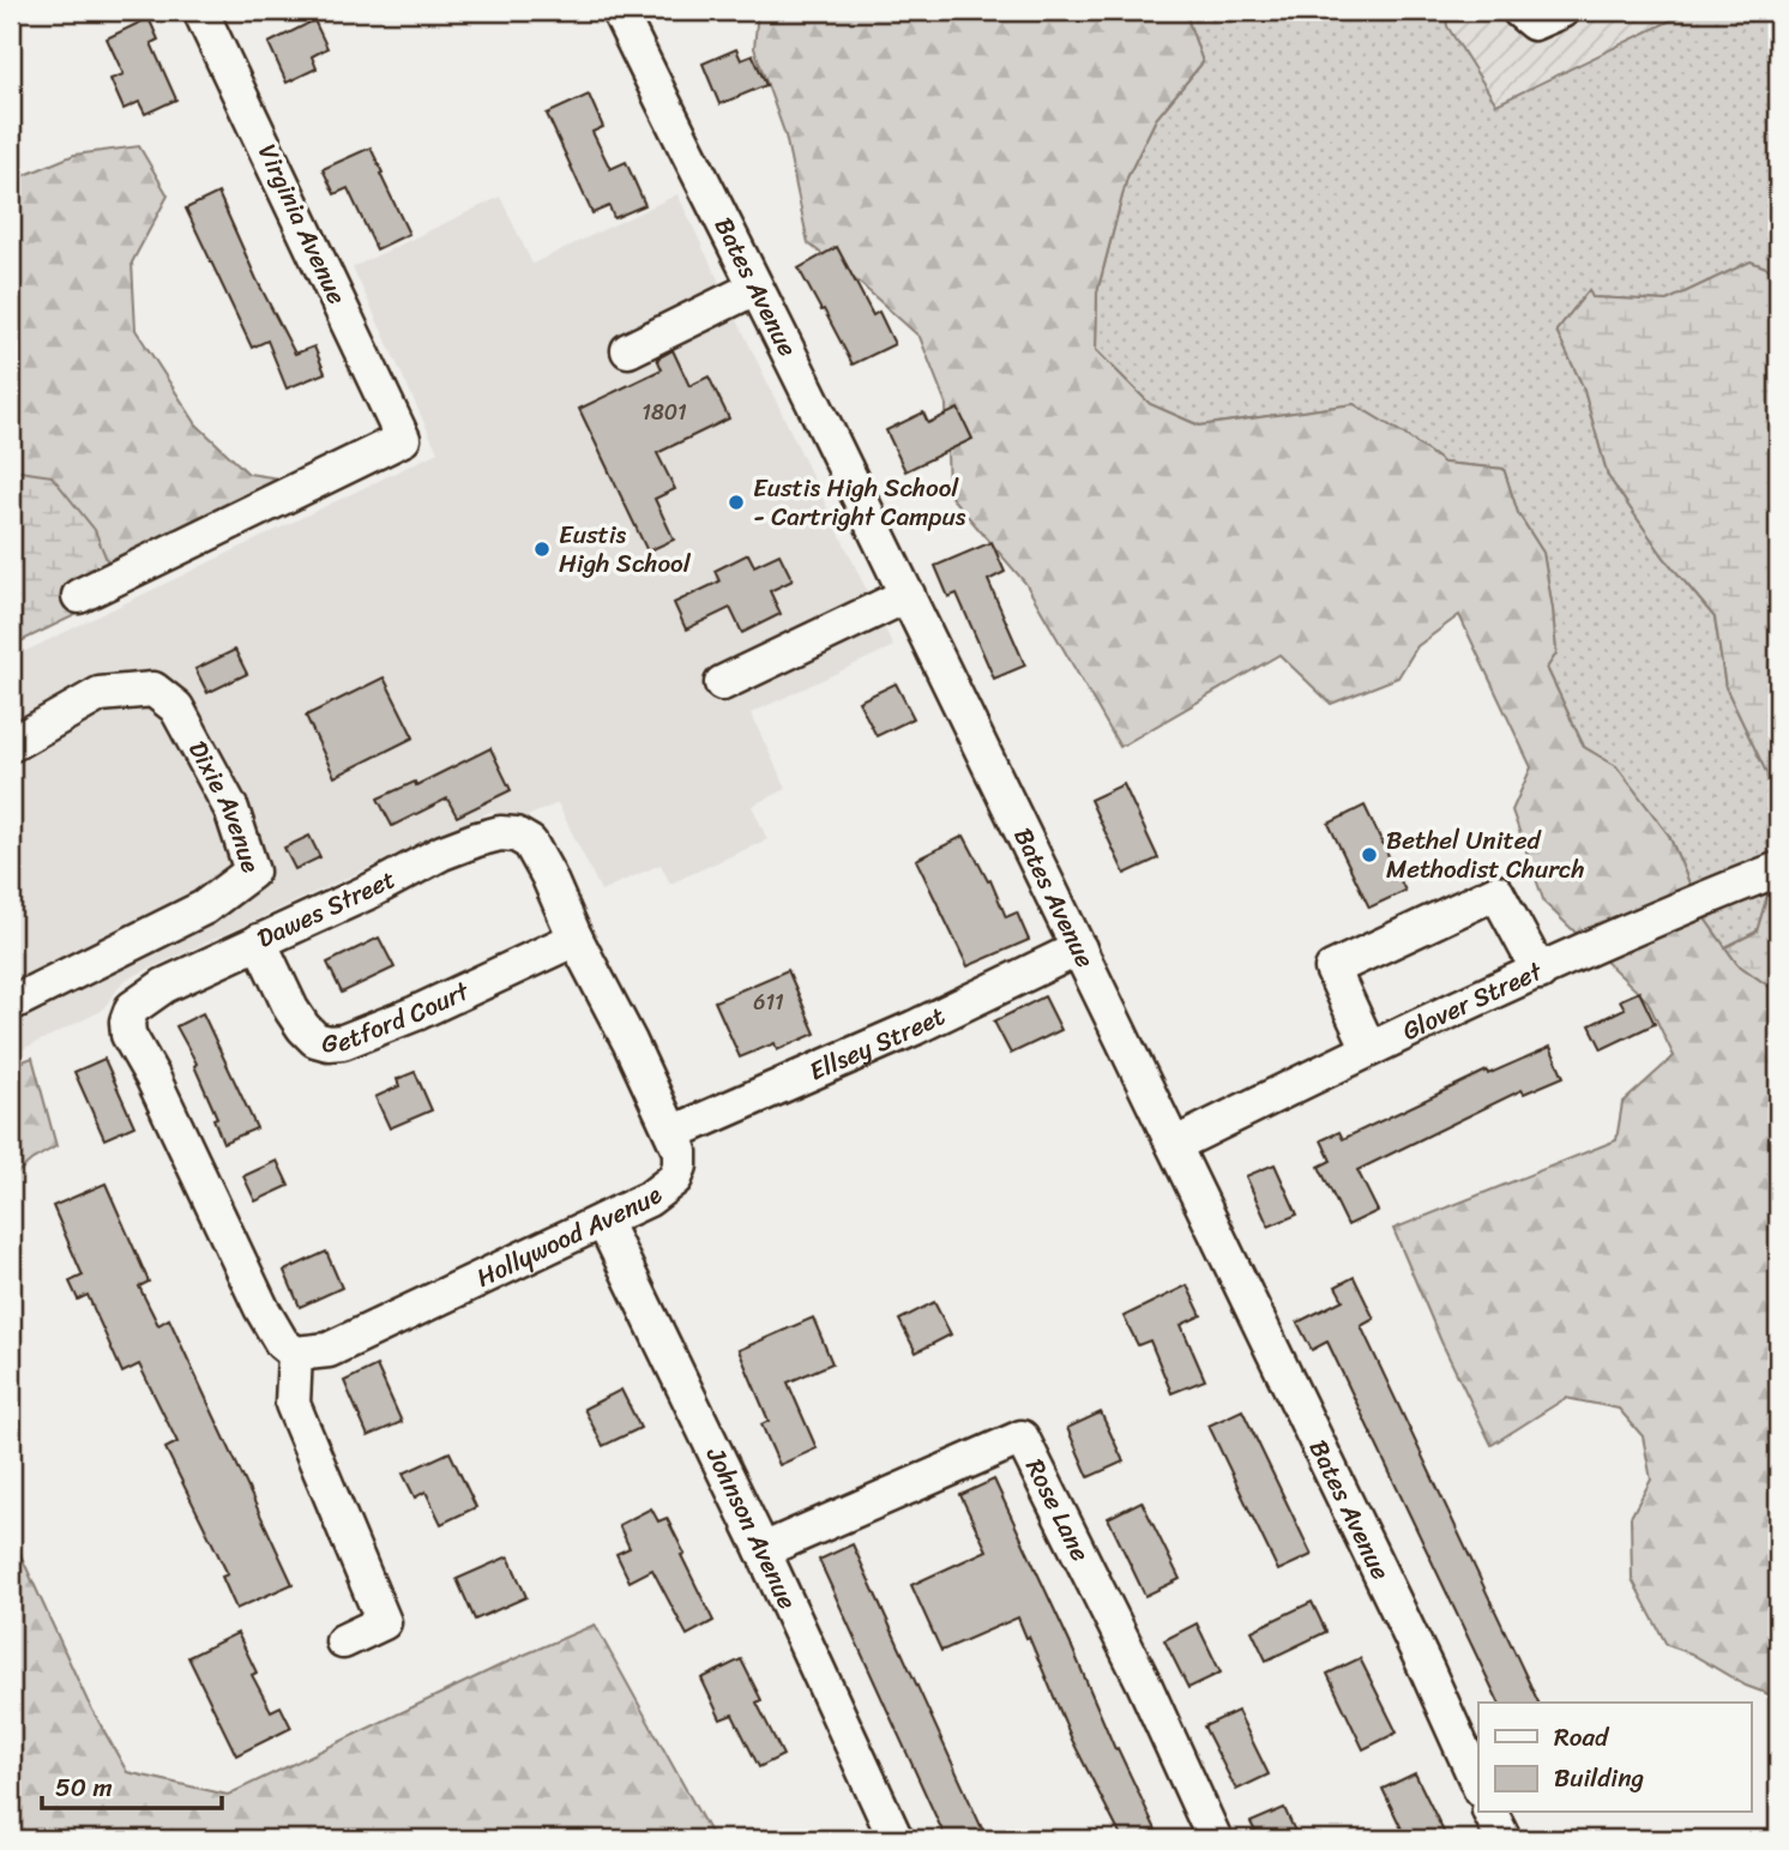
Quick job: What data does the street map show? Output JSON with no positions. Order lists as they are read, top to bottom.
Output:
{
  "streets": {
    "street": [
      "Virginia Avenue",
      "Bates Avenue",
      "Dixie Avenue",
      "Dawes Street",
      "Glover Street",
      "Getford Court",
      "Ellsey Street",
      "Hollywood Avenue",
      "Rose Lane",
      "Johnson Avenue"
    ]
  },
  "crossings": [
    ["Bates Avenue", "Glover Street"],
    ["Bates Avenue", "Ellsey Street"],
    ["Dawes Street", "Getford Court"],
    ["Dawes Street", "Hollywood Avenue"],
    ["Getford Court", "Hollywood Avenue"],
    ["Ellsey Street", "Hollywood Avenue"],
    ["Hollywood Avenue", "Johnson Avenue"],
    ["Rose Lane", "Johnson Avenue"]
  ],
  "places": ["Eustis High School - Cartright Campus", "Eustis High School", "Bethel United Methodist Church"],
  "house_numbers": ["1801", "611"],
  "legend": ["Road", "Building"],
  "scale_bar": "50 m"
}
